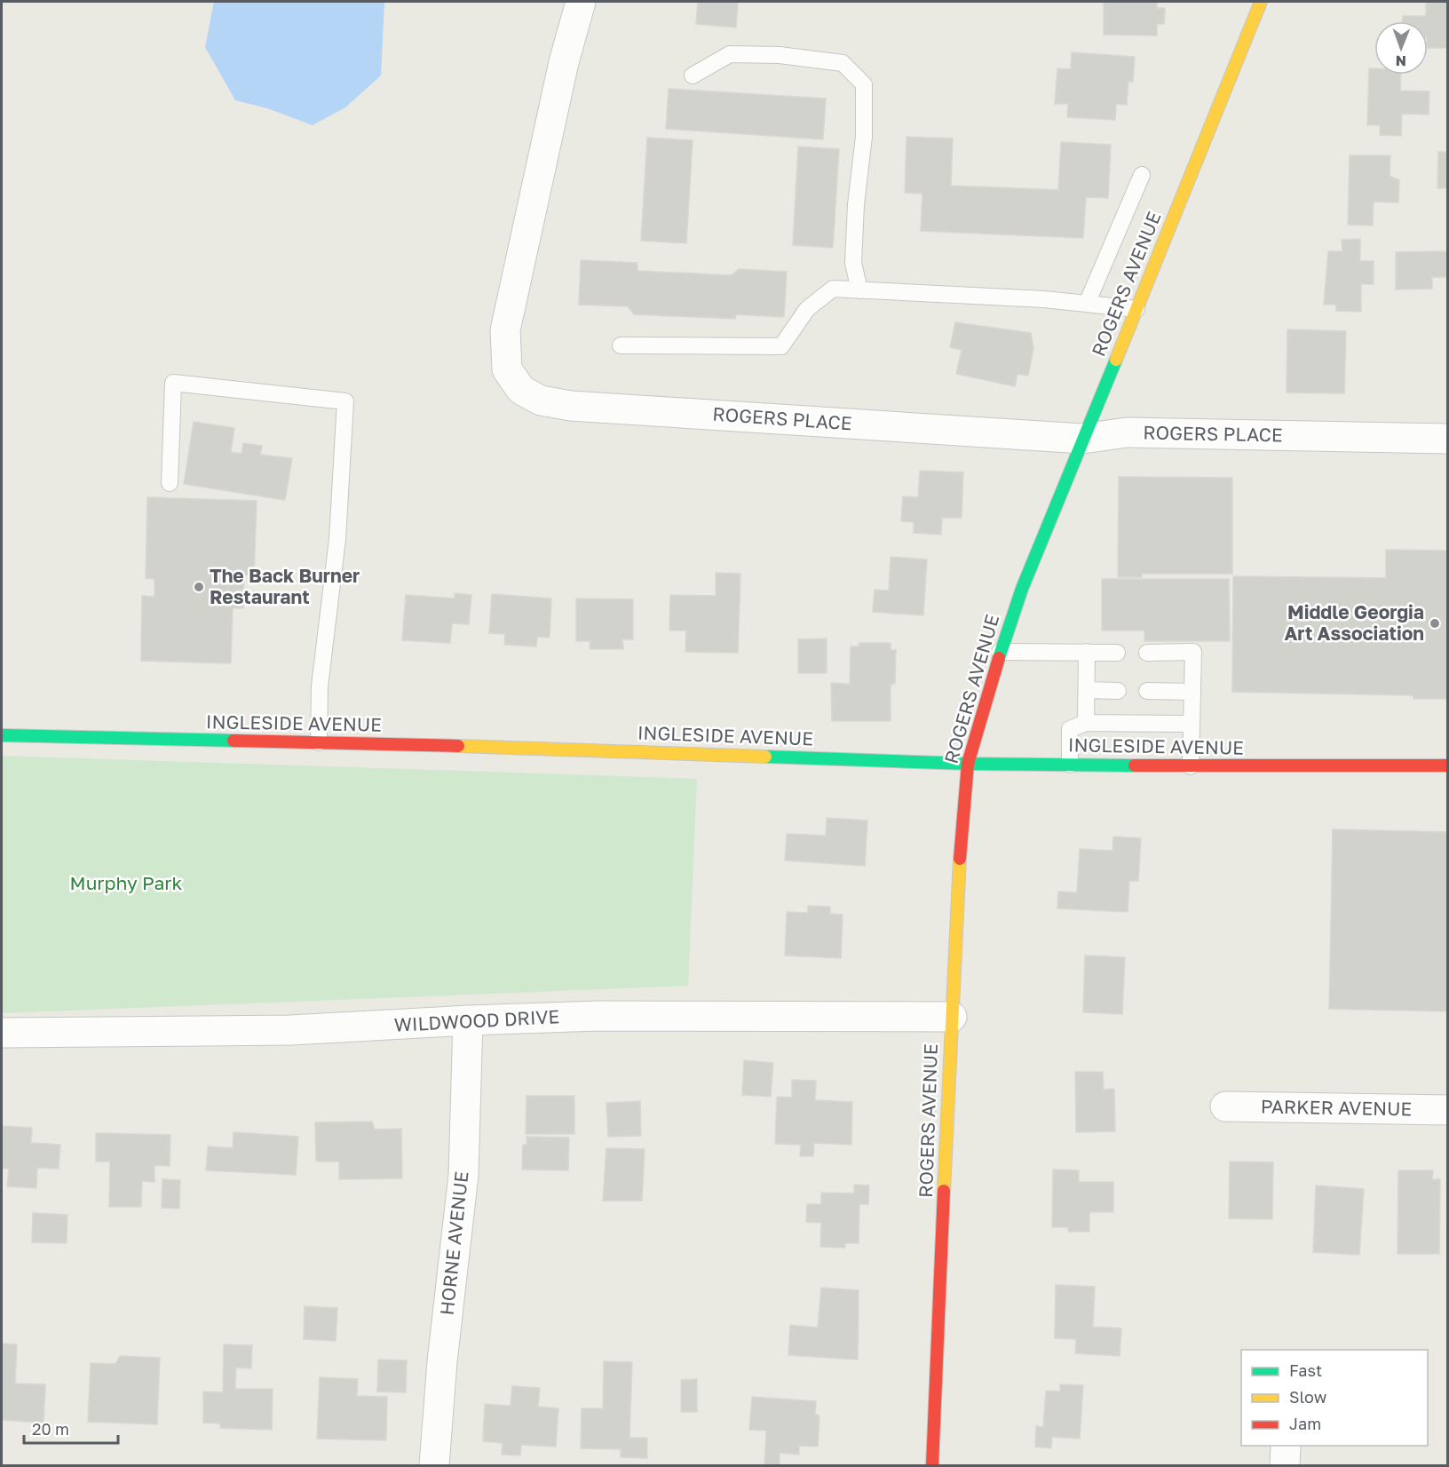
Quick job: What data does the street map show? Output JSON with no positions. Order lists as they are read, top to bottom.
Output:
{
  "streets": {
    "street": [
      "ROGERS AVENUE",
      "ROGERS PLACE",
      "INGLESIDE AVENUE",
      "WILDWOOD DRIVE",
      "PARKER AVENUE",
      "HORNE AVENUE"
    ]
  },
  "crossings": [
    ["ROGERS AVENUE", "ROGERS PLACE"],
    ["ROGERS AVENUE", "INGLESIDE AVENUE"],
    ["ROGERS AVENUE", "WILDWOOD DRIVE"],
    ["WILDWOOD DRIVE", "HORNE AVENUE"]
  ],
  "parks": ["Murphy Park"],
  "places": ["The Back Burner Restaurant", "Middle Georgia Art Association"],
  "legend": ["Fast", "Slow", "Jam"],
  "scale_bar": "20 m",
  "north": "bottom"
}
